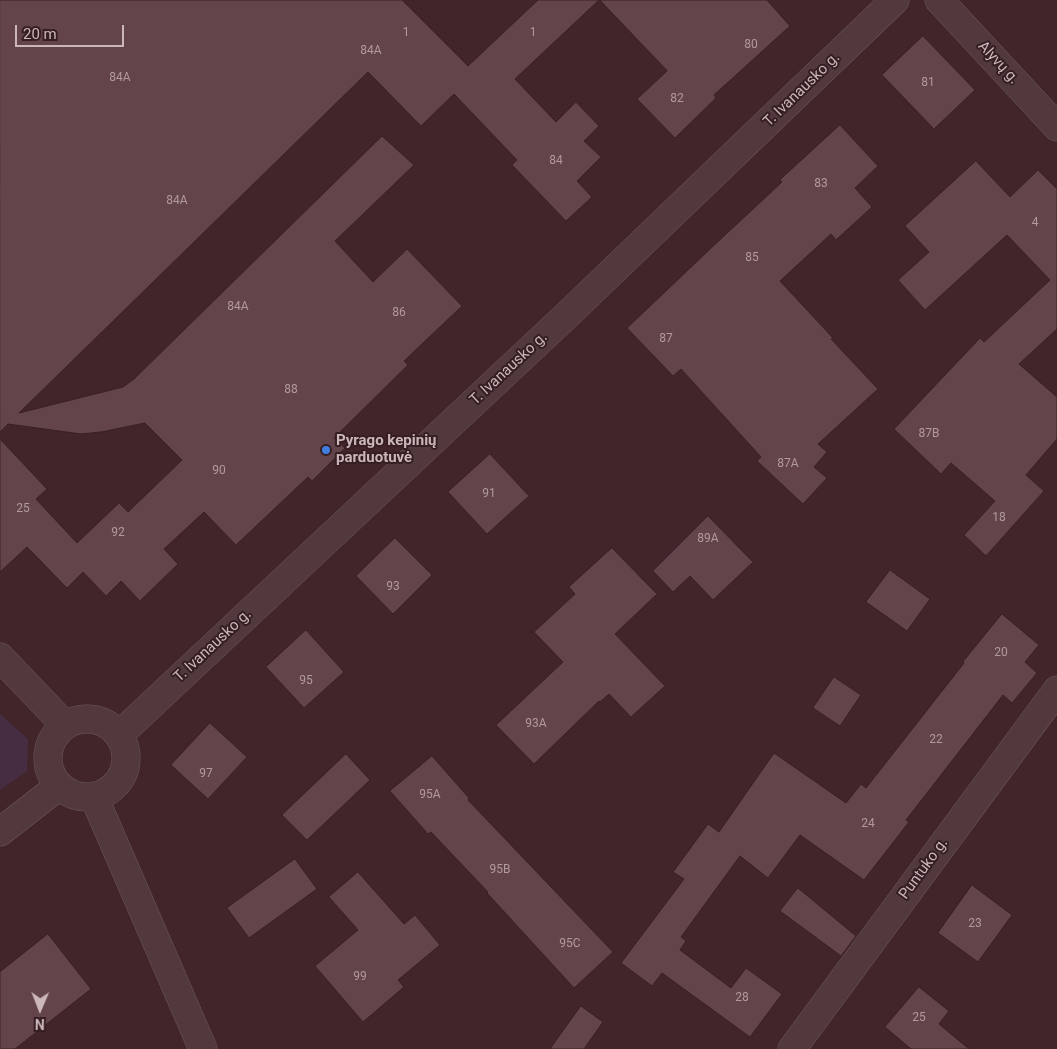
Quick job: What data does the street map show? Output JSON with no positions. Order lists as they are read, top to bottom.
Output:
{
  "streets": {
    "street": ["Alyvų g.", "T. Ivanausko g.", "Puntuko g."]
  },
  "places": ["Pyrago kepinių parduotuvė"],
  "house_numbers": [
    "1",
    "1",
    "80",
    "84A",
    "84A",
    "81",
    "82",
    "84",
    "83",
    "84A",
    "4",
    "85",
    "84A",
    "86",
    "87",
    "88",
    "87B",
    "87A",
    "90",
    "91",
    "25",
    "18",
    "92",
    "89A",
    "93",
    "20",
    "95",
    "93A",
    "22",
    "97",
    "95A",
    "24",
    "95B",
    "23",
    "95C",
    "99",
    "28",
    "25"
  ],
  "scale_bar": "20 m",
  "north": "bottom"
}
